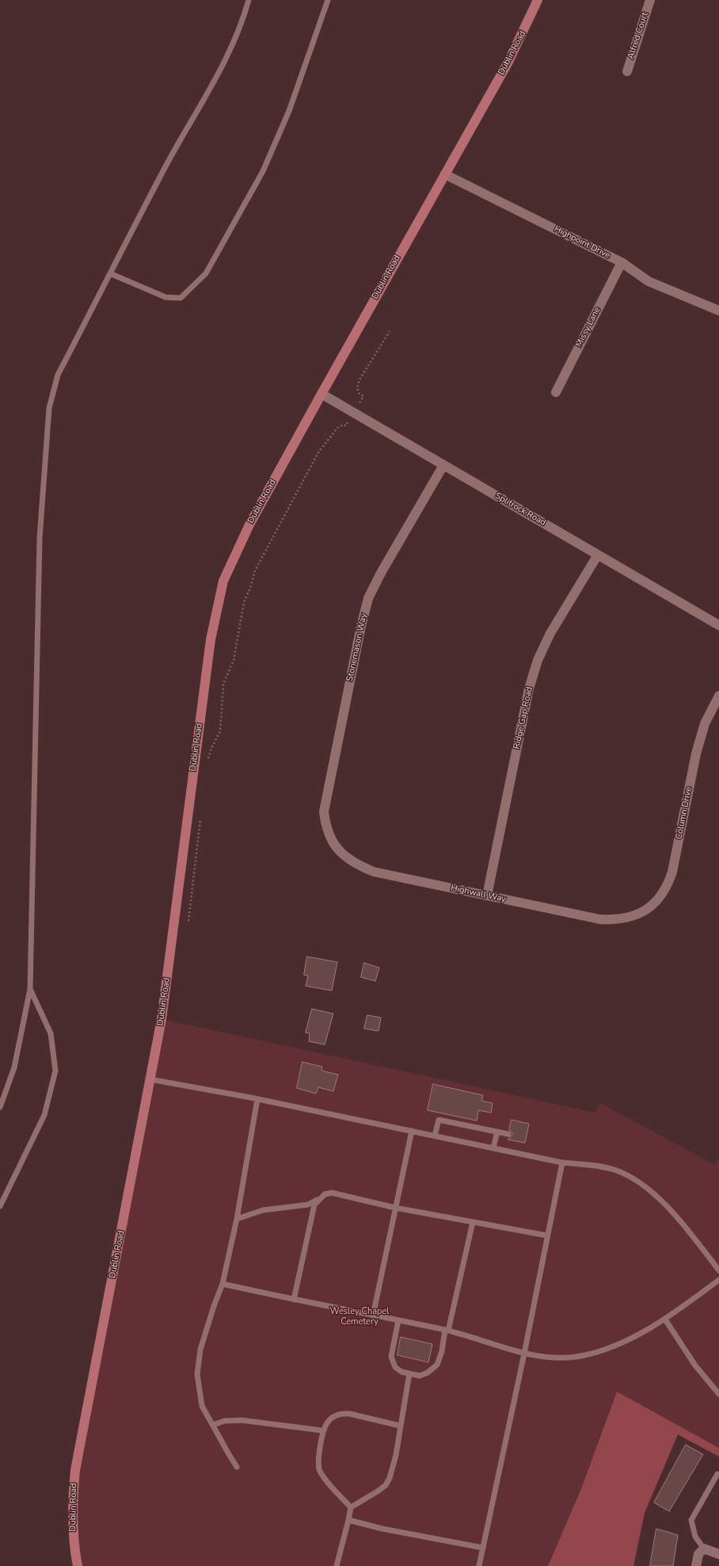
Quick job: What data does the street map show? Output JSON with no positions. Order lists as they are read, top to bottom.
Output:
{
  "streets": {
    "main road": ["Dublin Road"],
    "street": [
      "Alfred Court",
      "Highpoint Drive",
      "Missy Lane",
      "Splitrock Road",
      "Stonemason Way",
      "Ridge Gap Road",
      "Column Drive",
      "Highwall Way"
    ]
  },
  "crossings": [
    ["Dublin Road", "Highpoint Drive"],
    ["Dublin Road", "Splitrock Road"],
    ["Highpoint Drive", "Missy Lane"],
    ["Splitrock Road", "Stonemason Way"],
    ["Splitrock Road", "Ridge Gap Road"],
    ["Stonemason Way", "Highwall Way"],
    ["Ridge Gap Road", "Highwall Way"],
    ["Column Drive", "Highwall Way"]
  ],
  "parks": ["Wesley Chapel Cemetery"]
}
